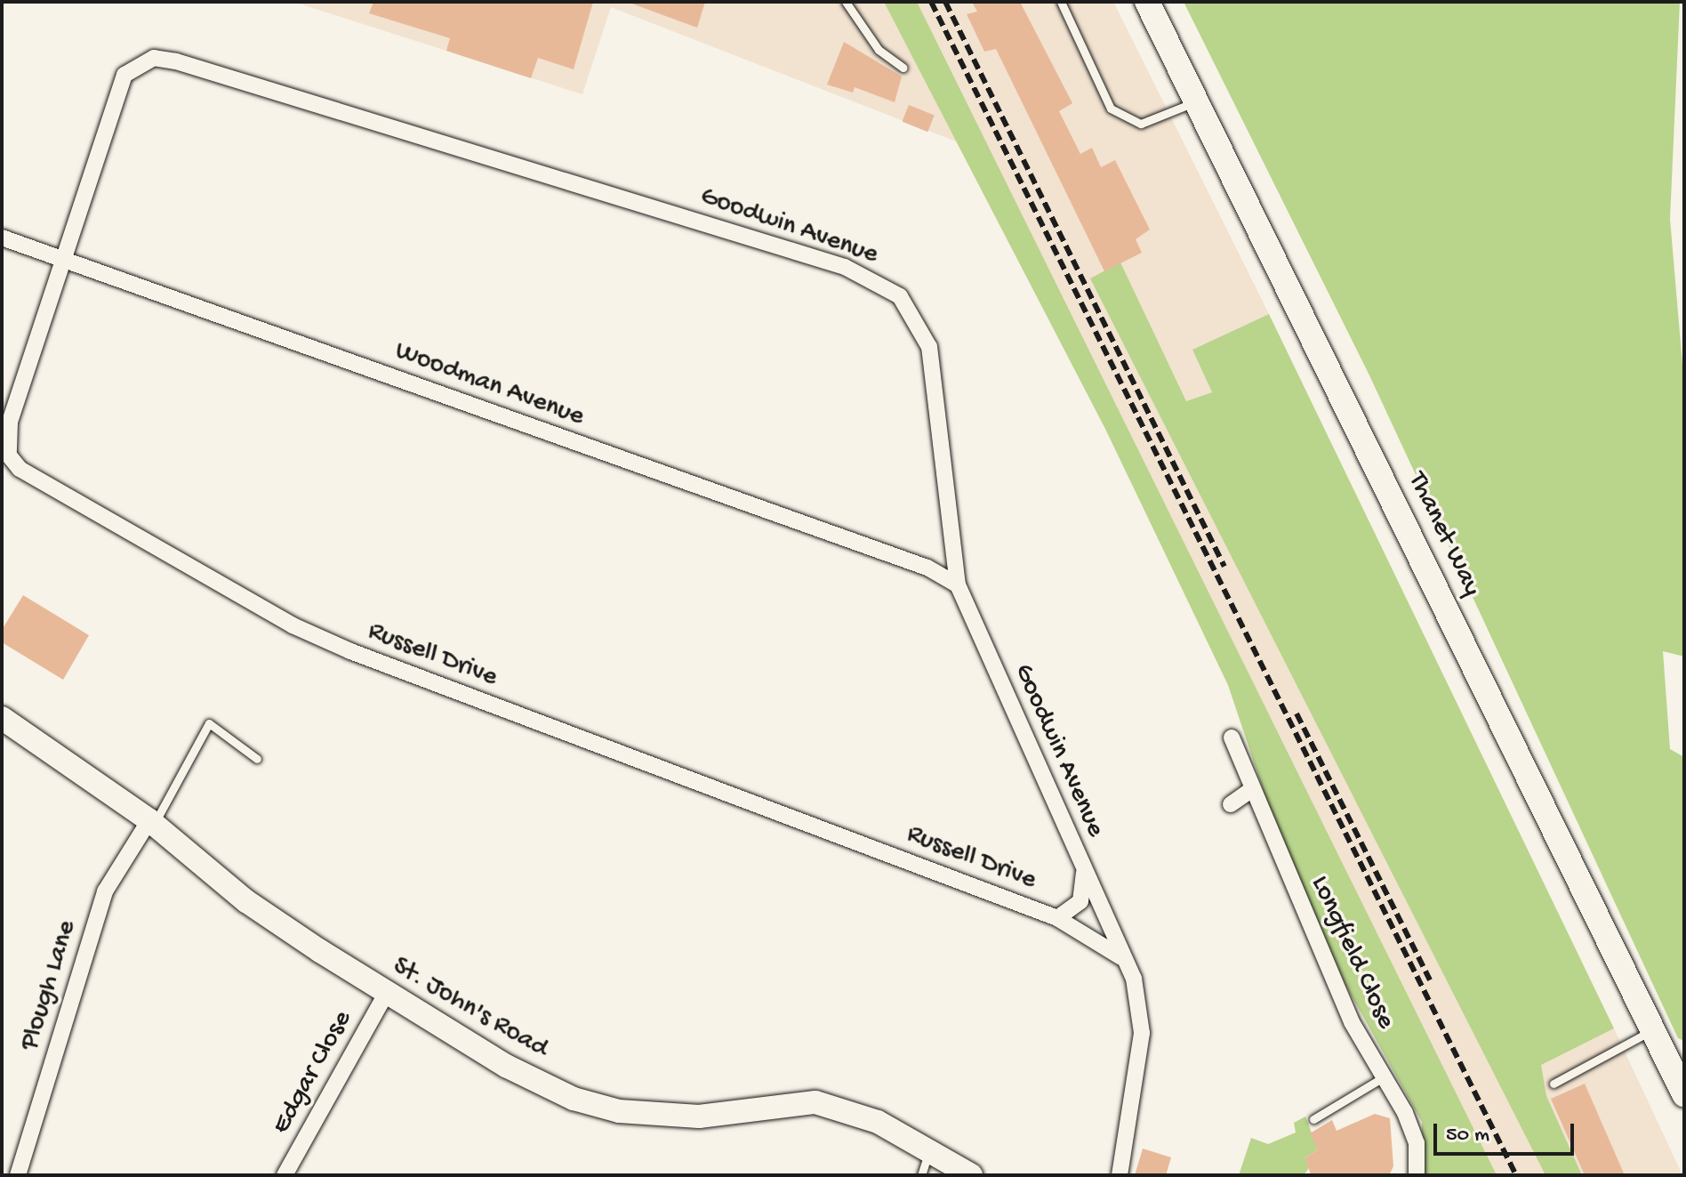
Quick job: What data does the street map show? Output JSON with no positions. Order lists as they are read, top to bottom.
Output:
{
  "streets": {
    "main road": ["Thanet Way", "St. John's Road"],
    "street": [
      "Goodwin Avenue",
      "Woodman Avenue",
      "Russell Drive",
      "Longfield Close",
      "Plough Lane",
      "Edgar Close"
    ]
  },
  "crossings": [
    ["Goodwin Avenue", "Woodman Avenue"],
    ["Goodwin Avenue", "Russell Drive"],
    ["Woodman Avenue", "Russell Drive"],
    ["Plough Lane", "St. John's Road"],
    ["St. John's Road", "Edgar Close"]
  ],
  "scale_bar": "50 m"
}
